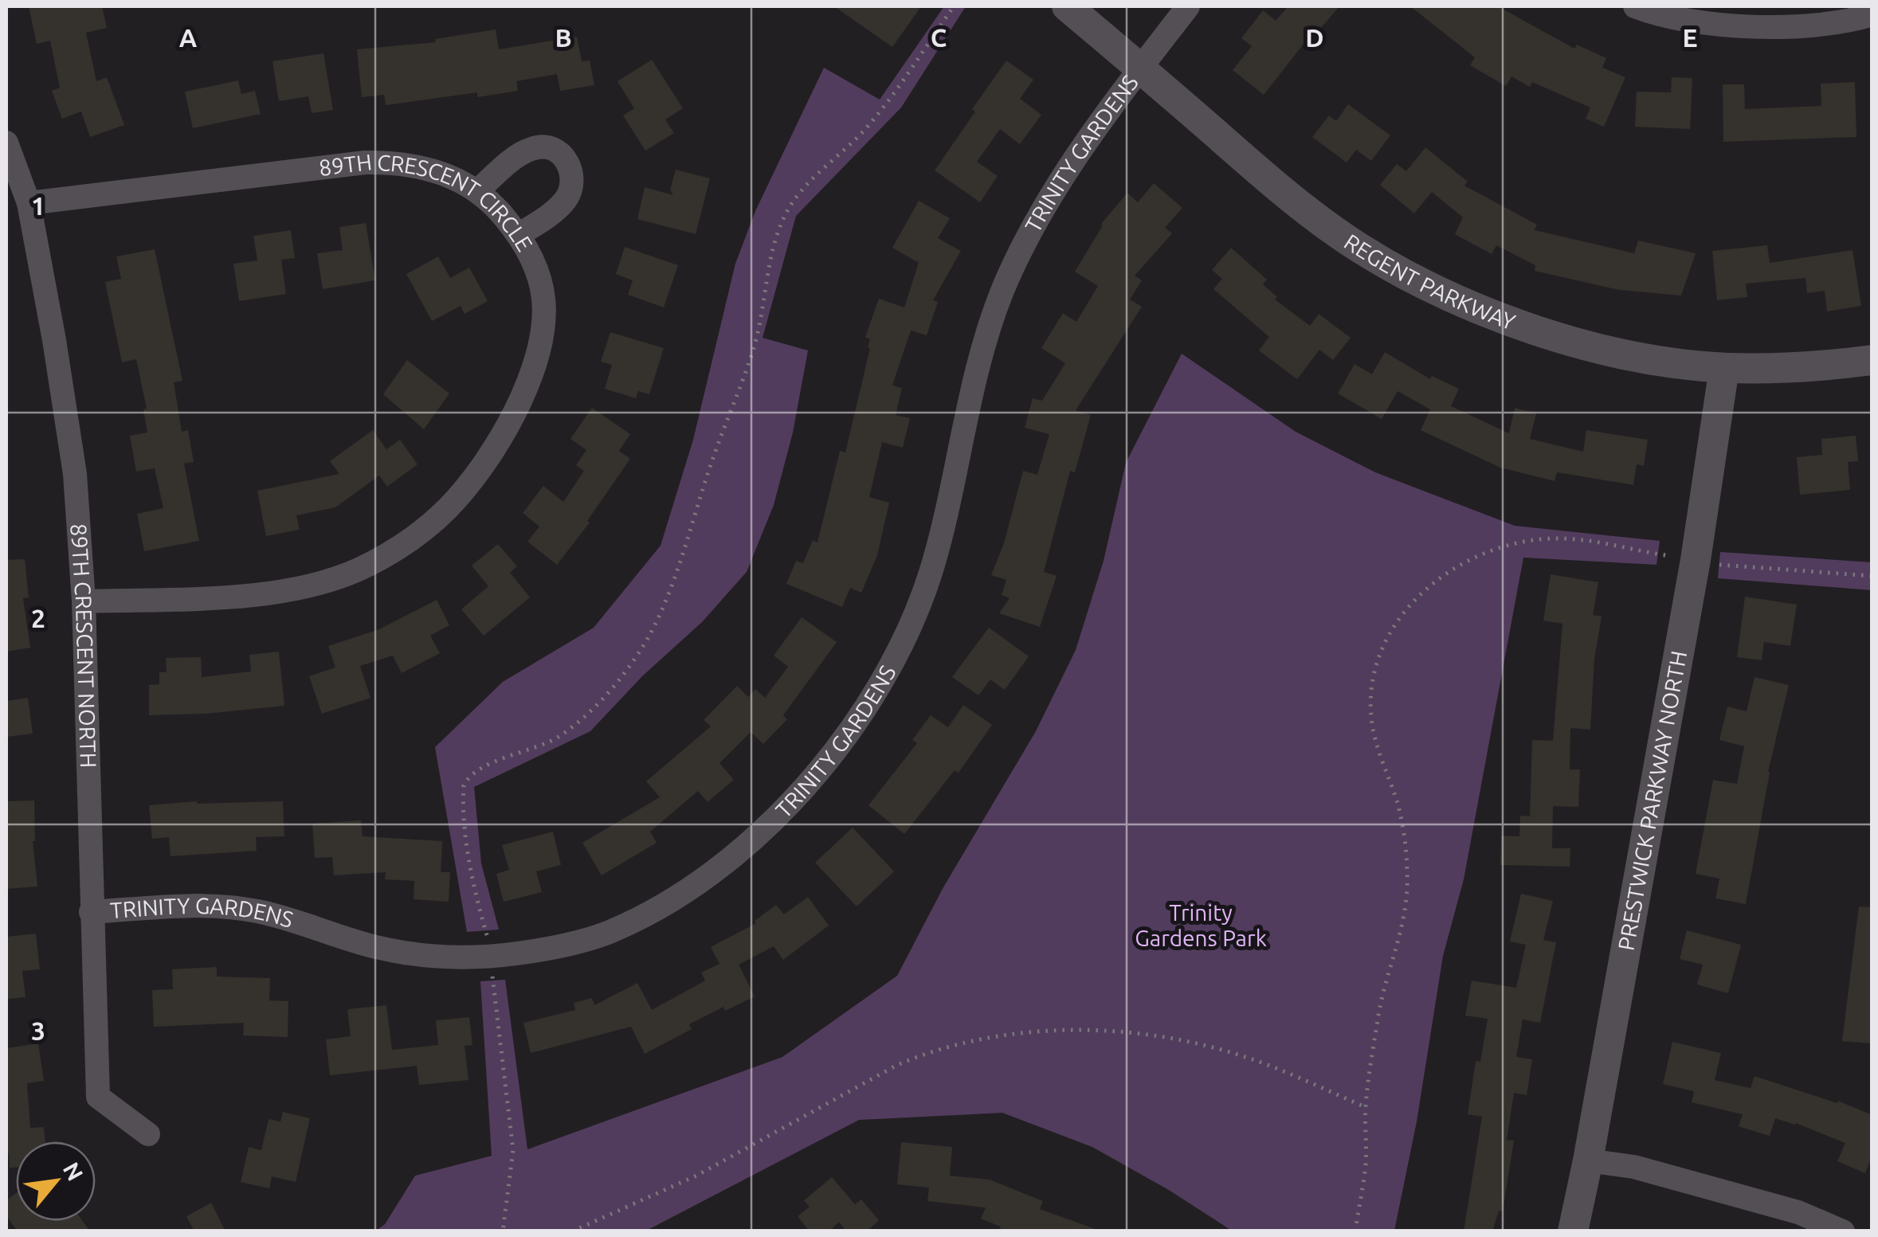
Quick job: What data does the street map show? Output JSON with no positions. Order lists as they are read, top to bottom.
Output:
{
  "streets": {
    "street": [
      "TRINITY GARDENS",
      "89TH CRESCENT CIRCLE",
      "REGENT PARKWAY",
      "89TH CRESCENT NORTH",
      "PRESTWICK PARKWAY NORTH"
    ]
  },
  "crossings": [
    ["TRINITY GARDENS", "REGENT PARKWAY"],
    ["TRINITY GARDENS", "89TH CRESCENT NORTH"],
    ["89TH CRESCENT CIRCLE", "89TH CRESCENT NORTH"],
    ["REGENT PARKWAY", "PRESTWICK PARKWAY NORTH"]
  ],
  "parks": ["Trinity Gardens Park"],
  "north": "top right",
  "grid": {
    "columns": [
      "A",
      "B",
      "C",
      "D",
      "E"
    ],
    "rows": ["1", "2", "3"]
  }
}
